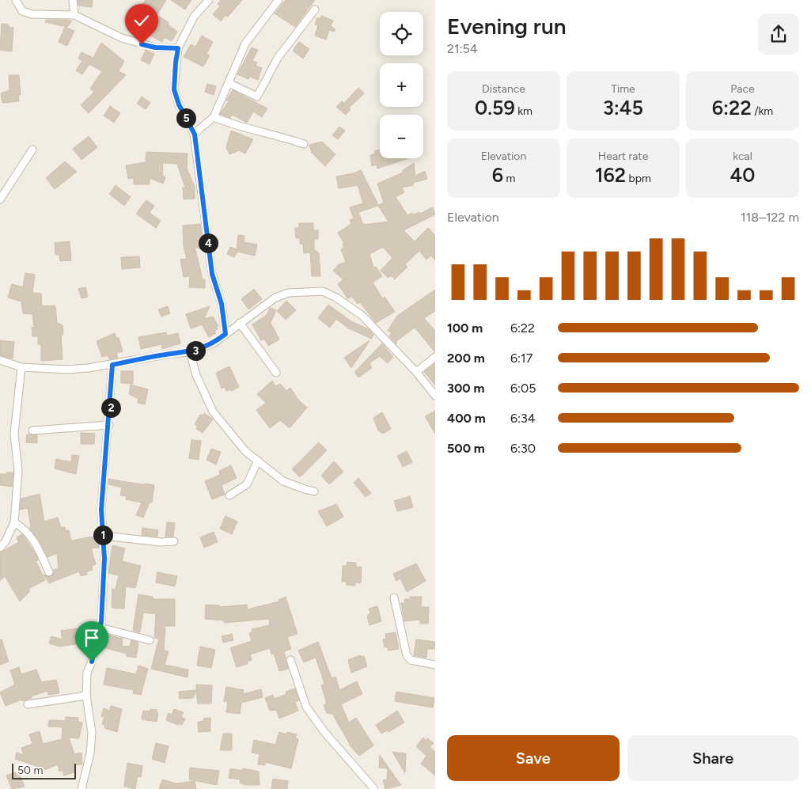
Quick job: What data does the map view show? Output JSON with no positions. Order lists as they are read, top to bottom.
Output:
{
  "scale_bar": "50 m",
  "page": {
    "heading": ["Evening run", "21:54"],
    "map_buttons": ["+", "−"],
    "stats": [
      ["Distance", "0.59 km"],
      ["Time", "3:45"],
      ["Pace", "6:22 /km"],
      ["Elevation", "6 m"],
      ["Heart rate", "162 bpm"],
      ["kcal", "40"]
    ],
    "pins": [
      "5",
      "4",
      "3",
      "2",
      "1"
    ],
    "chart": ["Elevation", "118–122 m"],
    "list": [
      {
        "name": "100 m",
        "note": "6:22"
      },
      {
        "name": "200 m",
        "note": "6:17"
      },
      {
        "name": "300 m",
        "note": "6:05"
      },
      {
        "name": "400 m",
        "note": "6:34"
      },
      {
        "name": "500 m",
        "note": "6:30"
      }
    ],
    "buttons": ["Save", "Share"],
    "scale": "50 m"
  }
}
